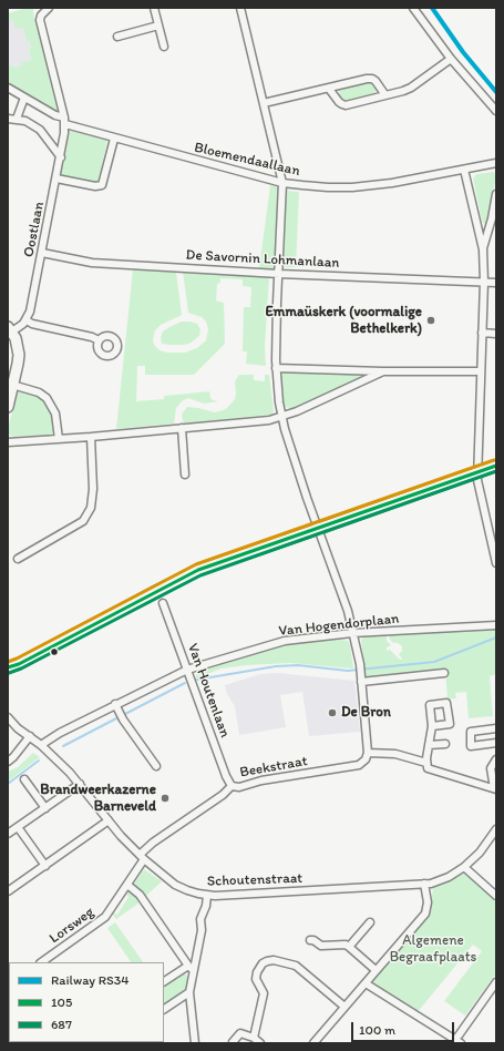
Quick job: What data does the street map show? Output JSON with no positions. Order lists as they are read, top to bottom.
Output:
{
  "streets": {
    "street": [
      "Bloemendaallaan",
      "Oostlaan",
      "De Savornin Lohmanlaan",
      "Van Hogendorplaan",
      "Van Houtenlaan",
      "Beekstraat",
      "Schoutenstraat",
      "Lorsweg"
    ]
  },
  "crossings": [
    ["Bloemendaallaan", "Oostlaan"],
    ["Oostlaan", "De Savornin Lohmanlaan"],
    ["Van Hogendorplaan", "Van Houtenlaan"],
    ["Van Hogendorplaan", "Schoutenstraat"],
    ["Van Houtenlaan", "Beekstraat"],
    ["Beekstraat", "Schoutenstraat"],
    ["Beekstraat", "Lorsweg"],
    ["Schoutenstraat", "Lorsweg"]
  ],
  "parks": ["Algemene Begraafplaats"],
  "places": ["Emmaüskerk (voormalige Bethelkerk)", "De Bron", "Brandweerkazerne Barneveld"],
  "lines": ["rail line RS34", "transit line 105", "transit line 687"],
  "legend": ["Railway RS34", "105", "687"],
  "scale_bar": "100 m"
}
